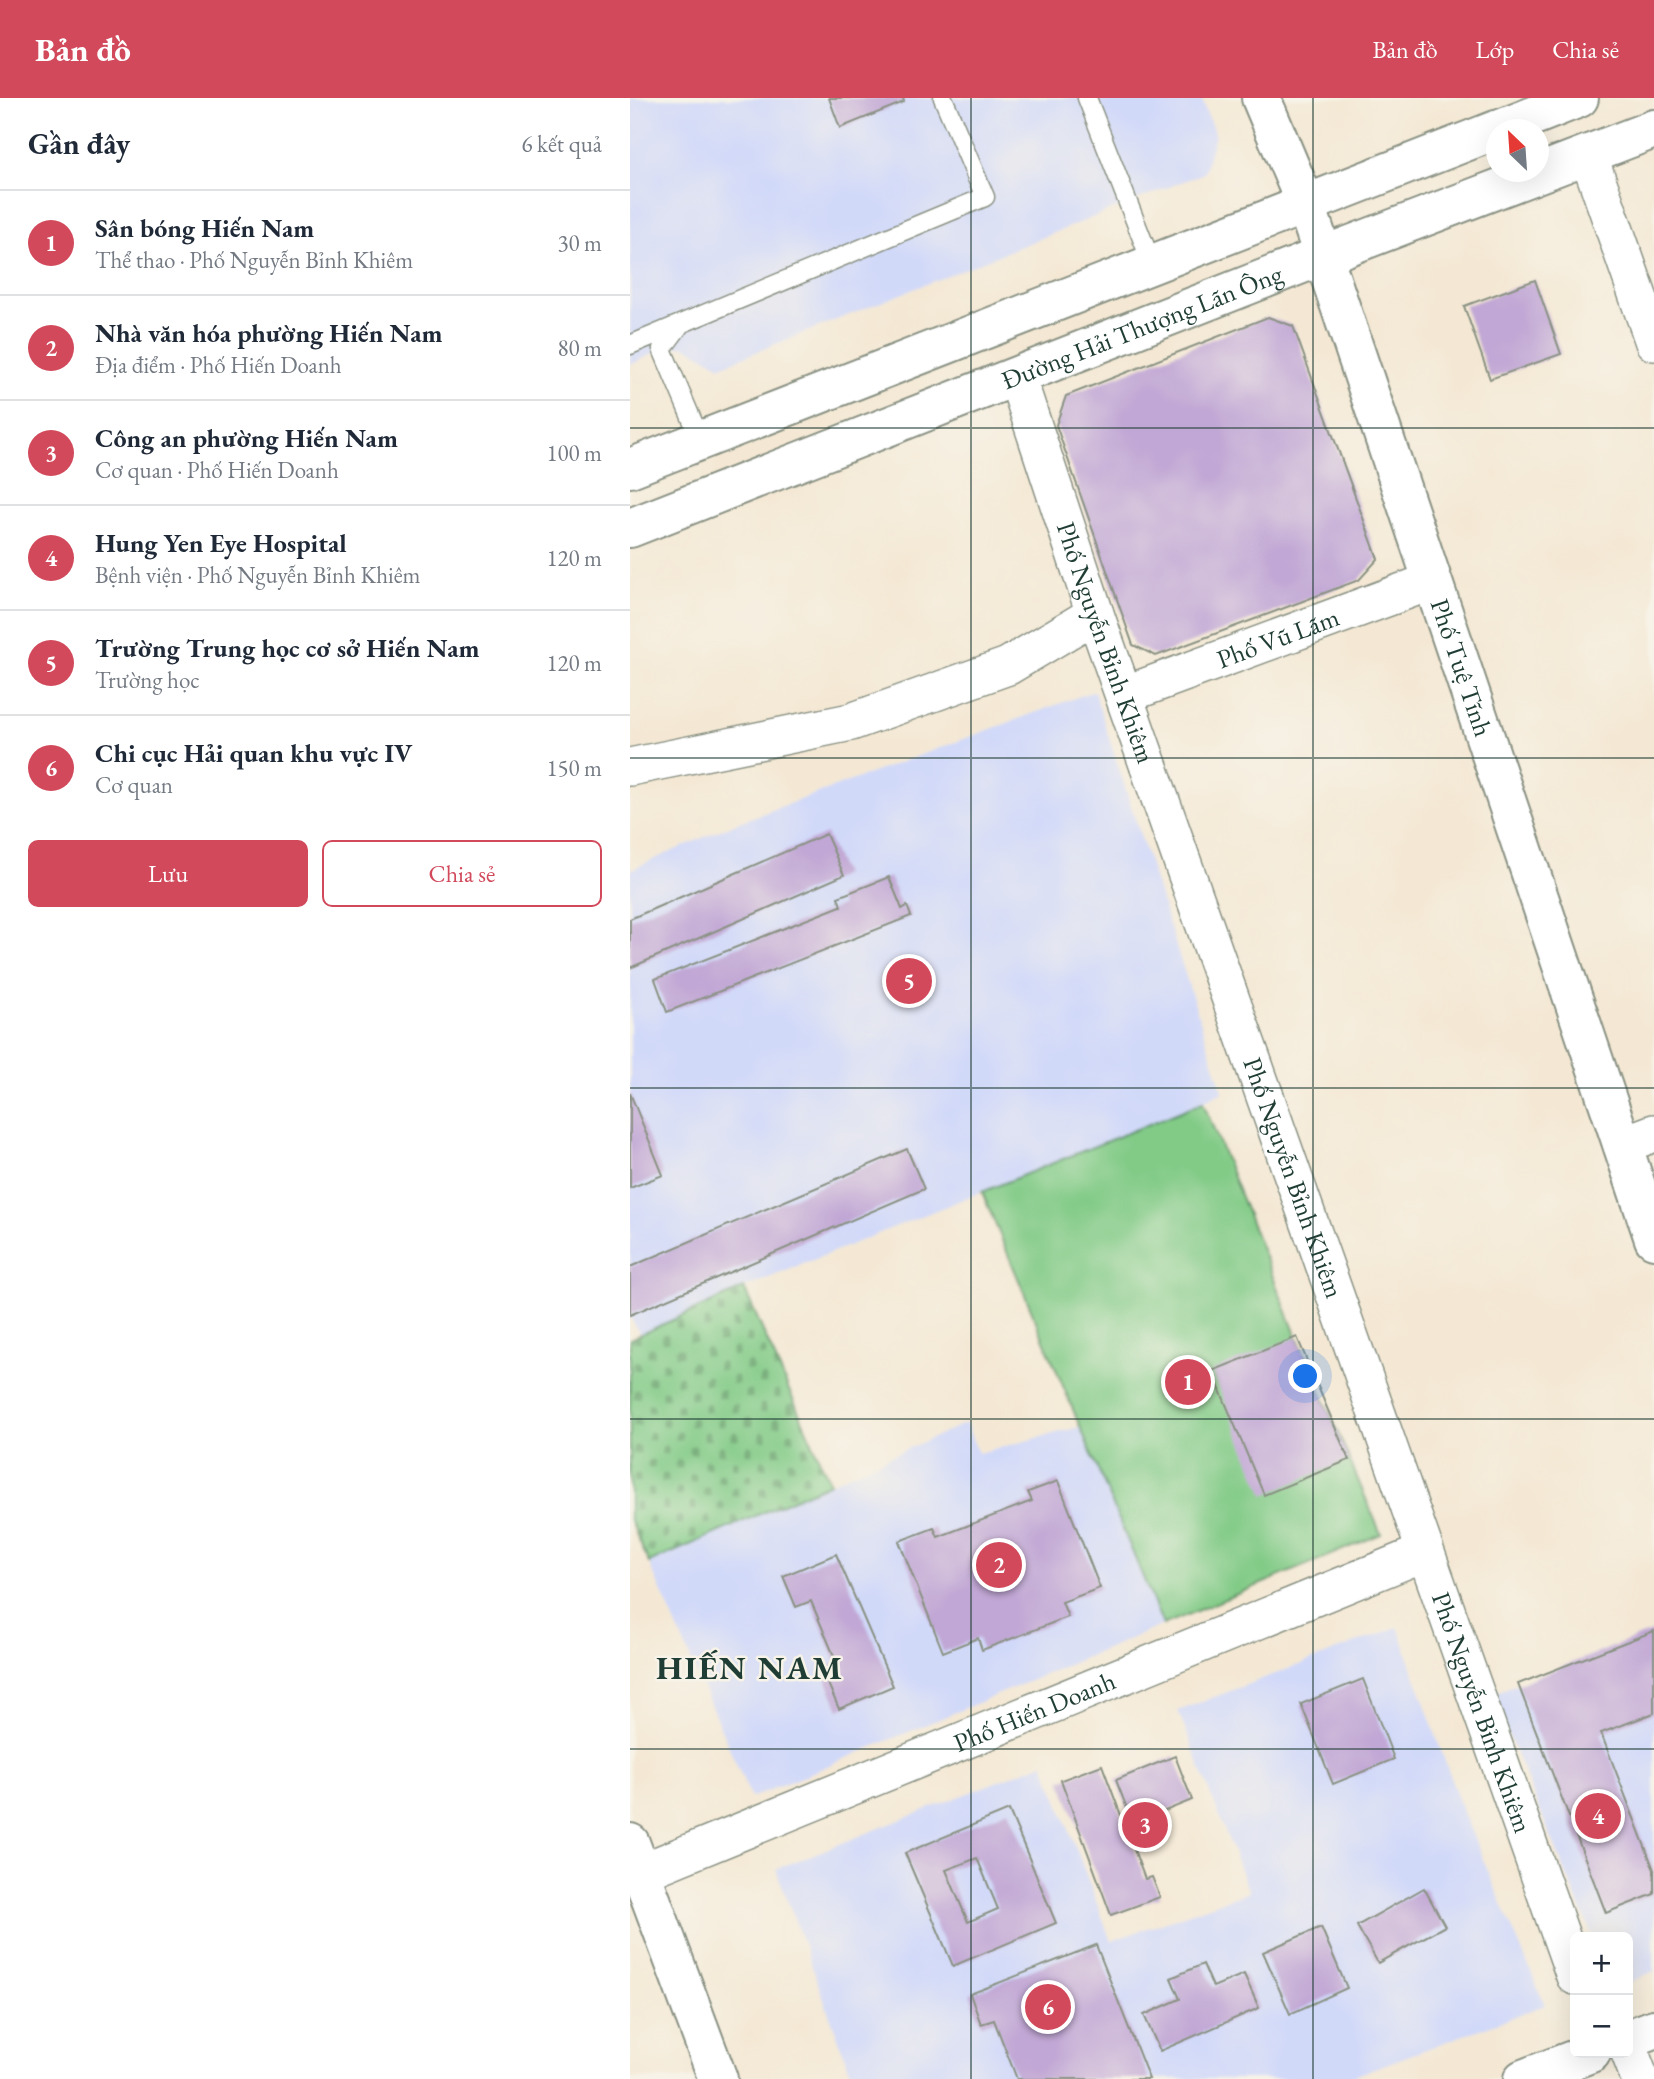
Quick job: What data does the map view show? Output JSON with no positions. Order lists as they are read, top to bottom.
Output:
{
  "streets": {
    "main road": ["Đường Hải Thượng Lãn Ông", "Phố Tuệ Tĩnh"],
    "street": ["Phố Vũ Lãm", "Phố Nguyễn Bỉnh Khiêm", "Phố Hiến Doanh"]
  },
  "crossings": [
    ["Đường Hải Thượng Lãn Ông", "Phố Nguyễn Bỉnh Khiêm"],
    ["Đường Hải Thượng Lãn Ông", "Phố Tuệ Tĩnh"],
    ["Phố Vũ Lãm", "Phố Nguyễn Bỉnh Khiêm"],
    ["Phố Vũ Lãm", "Phố Tuệ Tĩnh"],
    ["Phố Nguyễn Bỉnh Khiêm", "Phố Hiến Doanh"]
  ],
  "districts": ["HIẾN NAM"],
  "north": "top left",
  "page": {
    "header": "Bản đồ",
    "nav": ["Bản đồ", "Lớp", "Chia sẻ"],
    "heading": ["Gần đây", "6 kết quả"],
    "list": [
      {
        "mark": "1",
        "name": "Sân bóng Hiến Nam",
        "note": "Thể thao · Phố Nguyễn Bỉnh Khiêm",
        "value": "30 m"
      },
      {
        "mark": "2",
        "name": "Nhà văn hóa phường Hiến Nam",
        "note": "Địa điểm · Phố Hiến Doanh",
        "value": "80 m"
      },
      {
        "mark": "3",
        "name": "Công an phường Hiến Nam",
        "note": "Cơ quan · Phố Hiến Doanh",
        "value": "100 m"
      },
      {
        "mark": "4",
        "name": "Hung Yen Eye Hospital",
        "note": "Bệnh viện · Phố Nguyễn Bỉnh Khiêm",
        "value": "120 m"
      },
      {
        "mark": "5",
        "name": "Trường Trung học cơ sở Hiến Nam",
        "note": "Trường học",
        "value": "120 m"
      },
      {
        "mark": "6",
        "name": "Chi cục Hải quan khu vực IV",
        "note": "Cơ quan",
        "value": "150 m"
      }
    ],
    "buttons": ["Lưu", "Chia sẻ"],
    "pins": [
      "5",
      "1",
      "2",
      "4",
      "3",
      "6"
    ],
    "map_buttons": ["+", "−"]
  }
}
